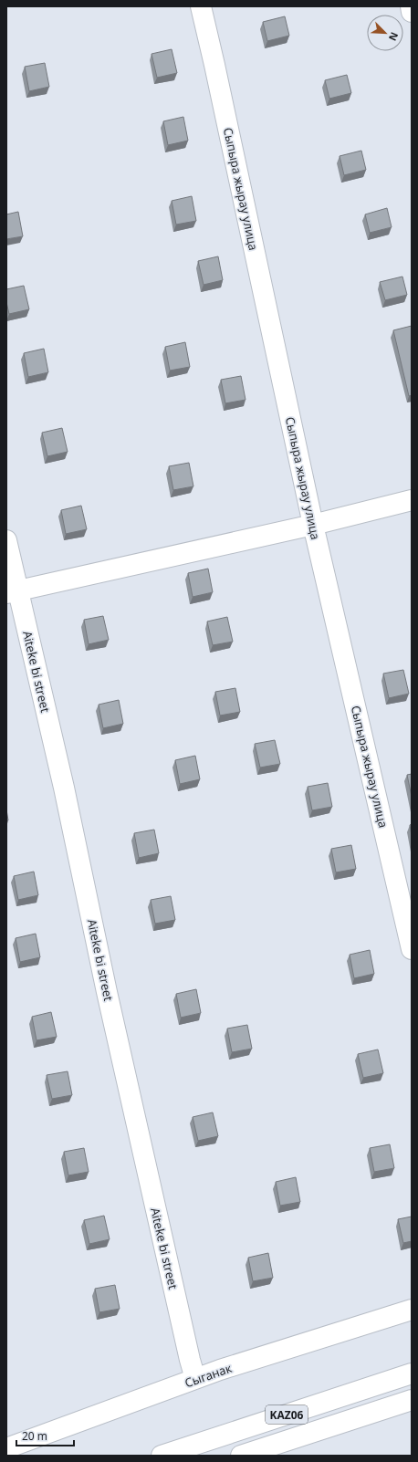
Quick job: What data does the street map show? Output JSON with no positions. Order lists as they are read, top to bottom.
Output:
{
  "streets": {
    "main road": [
      "Сыпыра жырау улица",
      "Aiteke bi street",
      "Сыганак",
      "KАZ06"
    ]
  },
  "crossings": [
    ["Aiteke bi street", "Сыганак"]
  ],
  "scale_bar": "20 m",
  "north": "bottom right"
}
